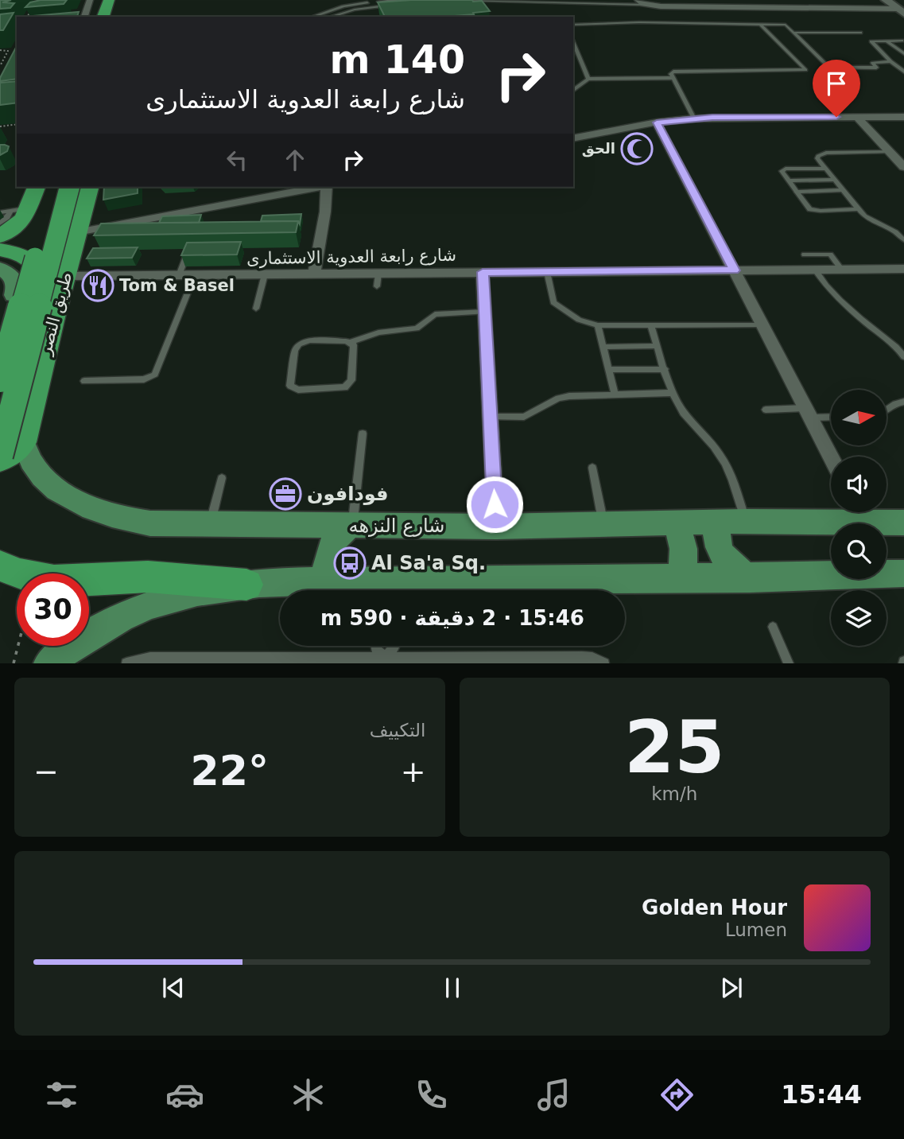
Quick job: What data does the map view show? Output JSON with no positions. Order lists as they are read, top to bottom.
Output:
{
  "streets": {
    "highway": ["طريق النصر"],
    "main road": ["شارع النزهه"],
    "street": ["شارع رابعة العدوية الاستثمارى"]
  },
  "crossings": [
    ["شارع رابعة العدوية الاستثمارى", "طريق النصر"],
    ["طريق النصر", "شارع النزهه"]
  ],
  "places": {
    "mosque": ["الحق"],
    "restaurant": ["Tom & Basel"],
    "office": ["فودافون"],
    "bus stop": ["Al Sa'a Sq."]
  },
  "north": "right",
  "page": {
    "turn": ["140 m", "شارع رابعة العدوية الاستثمارى"],
    "limit": "30",
    "trip": "15:46 · 2 دقيقة · 590 m",
    "tile": [
      ["25", "km/h"],
      "التكييف"
    ],
    "heat": ["−", "22°", "+"],
    "song": ["Golden Hour", "Lumen"],
    "tabs": "15:44"
  }
}
